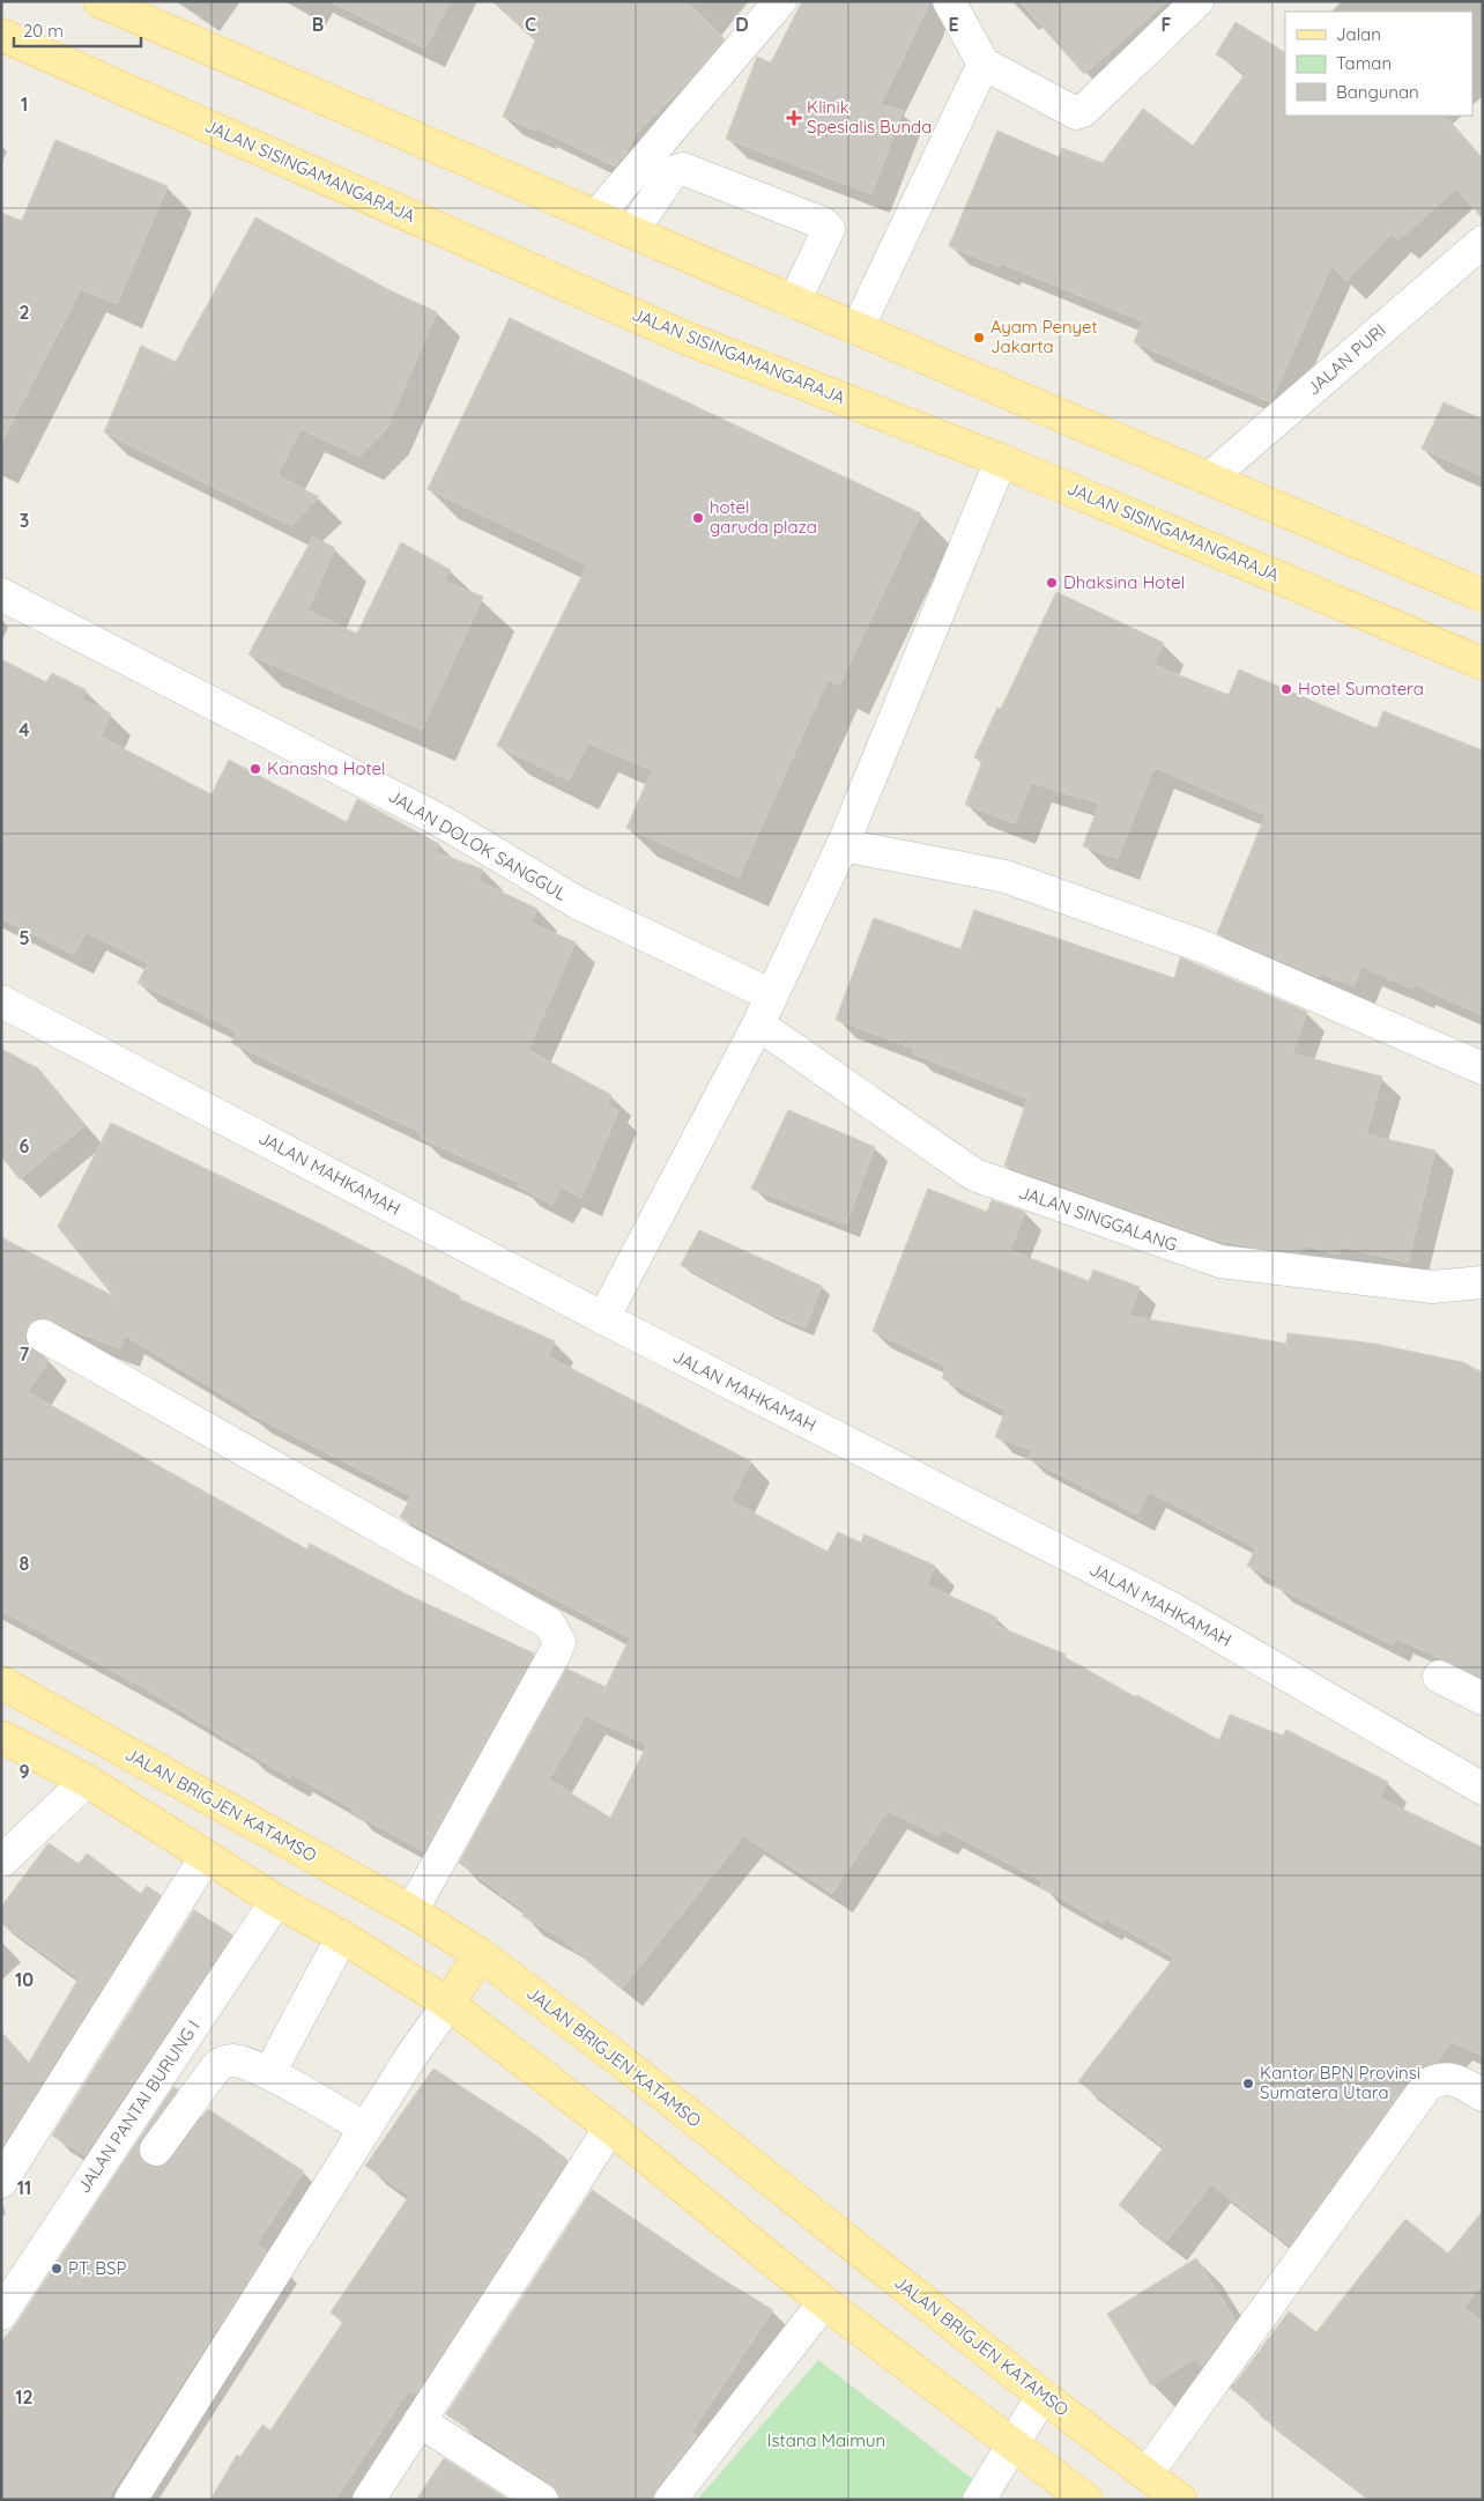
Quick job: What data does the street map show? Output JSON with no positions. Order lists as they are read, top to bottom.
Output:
{
  "streets": {
    "main road": ["JALAN SISINGAMANGARAJA", "JALAN BRIGJEN KATAMSO"],
    "street": [
      "JALAN PURI",
      "JALAN DOLOK SANGGUL",
      "JALAN MAHKAMAH",
      "JALAN SINGGALANG",
      "JALAN PANTAI BURUNG I"
    ]
  },
  "parks": ["Istana Maimun"],
  "places": {
    "health": ["Klinik Spesialis Bunda"],
    "other": [
      "Ayam Penyet Jakarta",
      "hotel garuda plaza",
      "Dhaksina Hotel",
      "Hotel Sumatera",
      "Kanasha Hotel",
      "Kantor BPN Provinsi Sumatera Utara",
      "PT. BSP"
    ]
  },
  "legend": ["Jalan", "Taman", "Bangunan"],
  "scale_bar": "20 m",
  "grid": {
    "columns": [
      "B",
      "C",
      "D",
      "E",
      "F"
    ],
    "rows": [
      "1",
      "2",
      "3",
      "4",
      "5",
      "6",
      "7",
      "8",
      "9",
      "10",
      "11",
      "12"
    ]
  }
}
